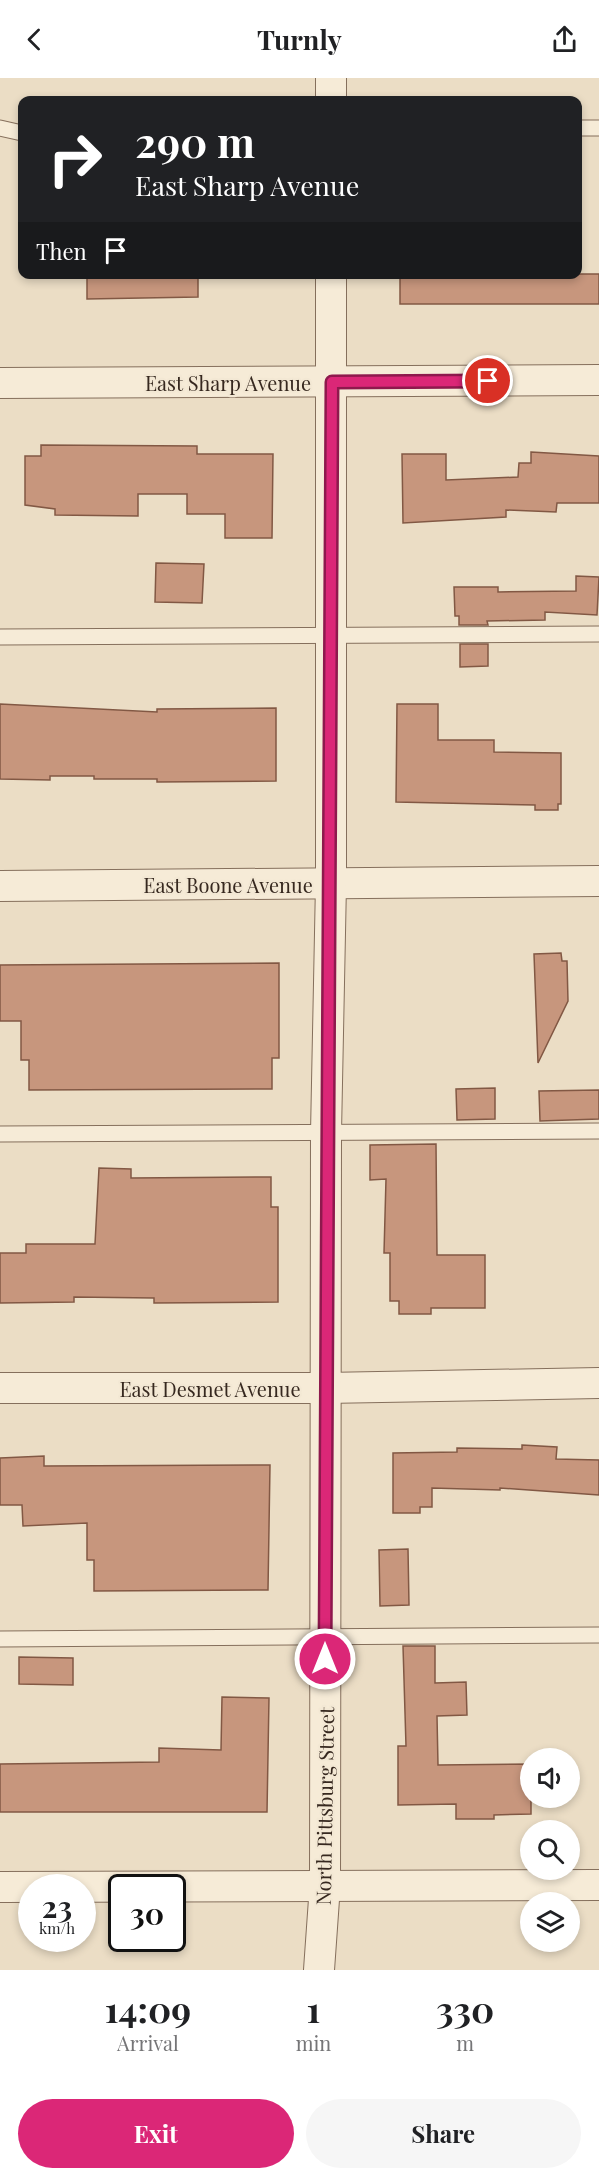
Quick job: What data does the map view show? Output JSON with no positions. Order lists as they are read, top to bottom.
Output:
{
  "streets": {
    "street": [
      "East Sharp Avenue",
      "East Boone Avenue",
      "East Desmet Avenue",
      "North Pittsburg Street"
    ]
  },
  "crossings": [
    ["East Sharp Avenue", "North Pittsburg Street"],
    ["East Boone Avenue", "North Pittsburg Street"],
    ["East Desmet Avenue", "North Pittsburg Street"]
  ],
  "page": {
    "header": "Turnly",
    "turn": ["290 m", "East Sharp Avenue"],
    "then": "Then",
    "speed": "23 km/h",
    "limit": "30",
    "eta": [
      "14:09",
      "Arrival",
      "1",
      "min",
      "330",
      "m"
    ],
    "buttons": ["Exit", "Share"]
  }
}
